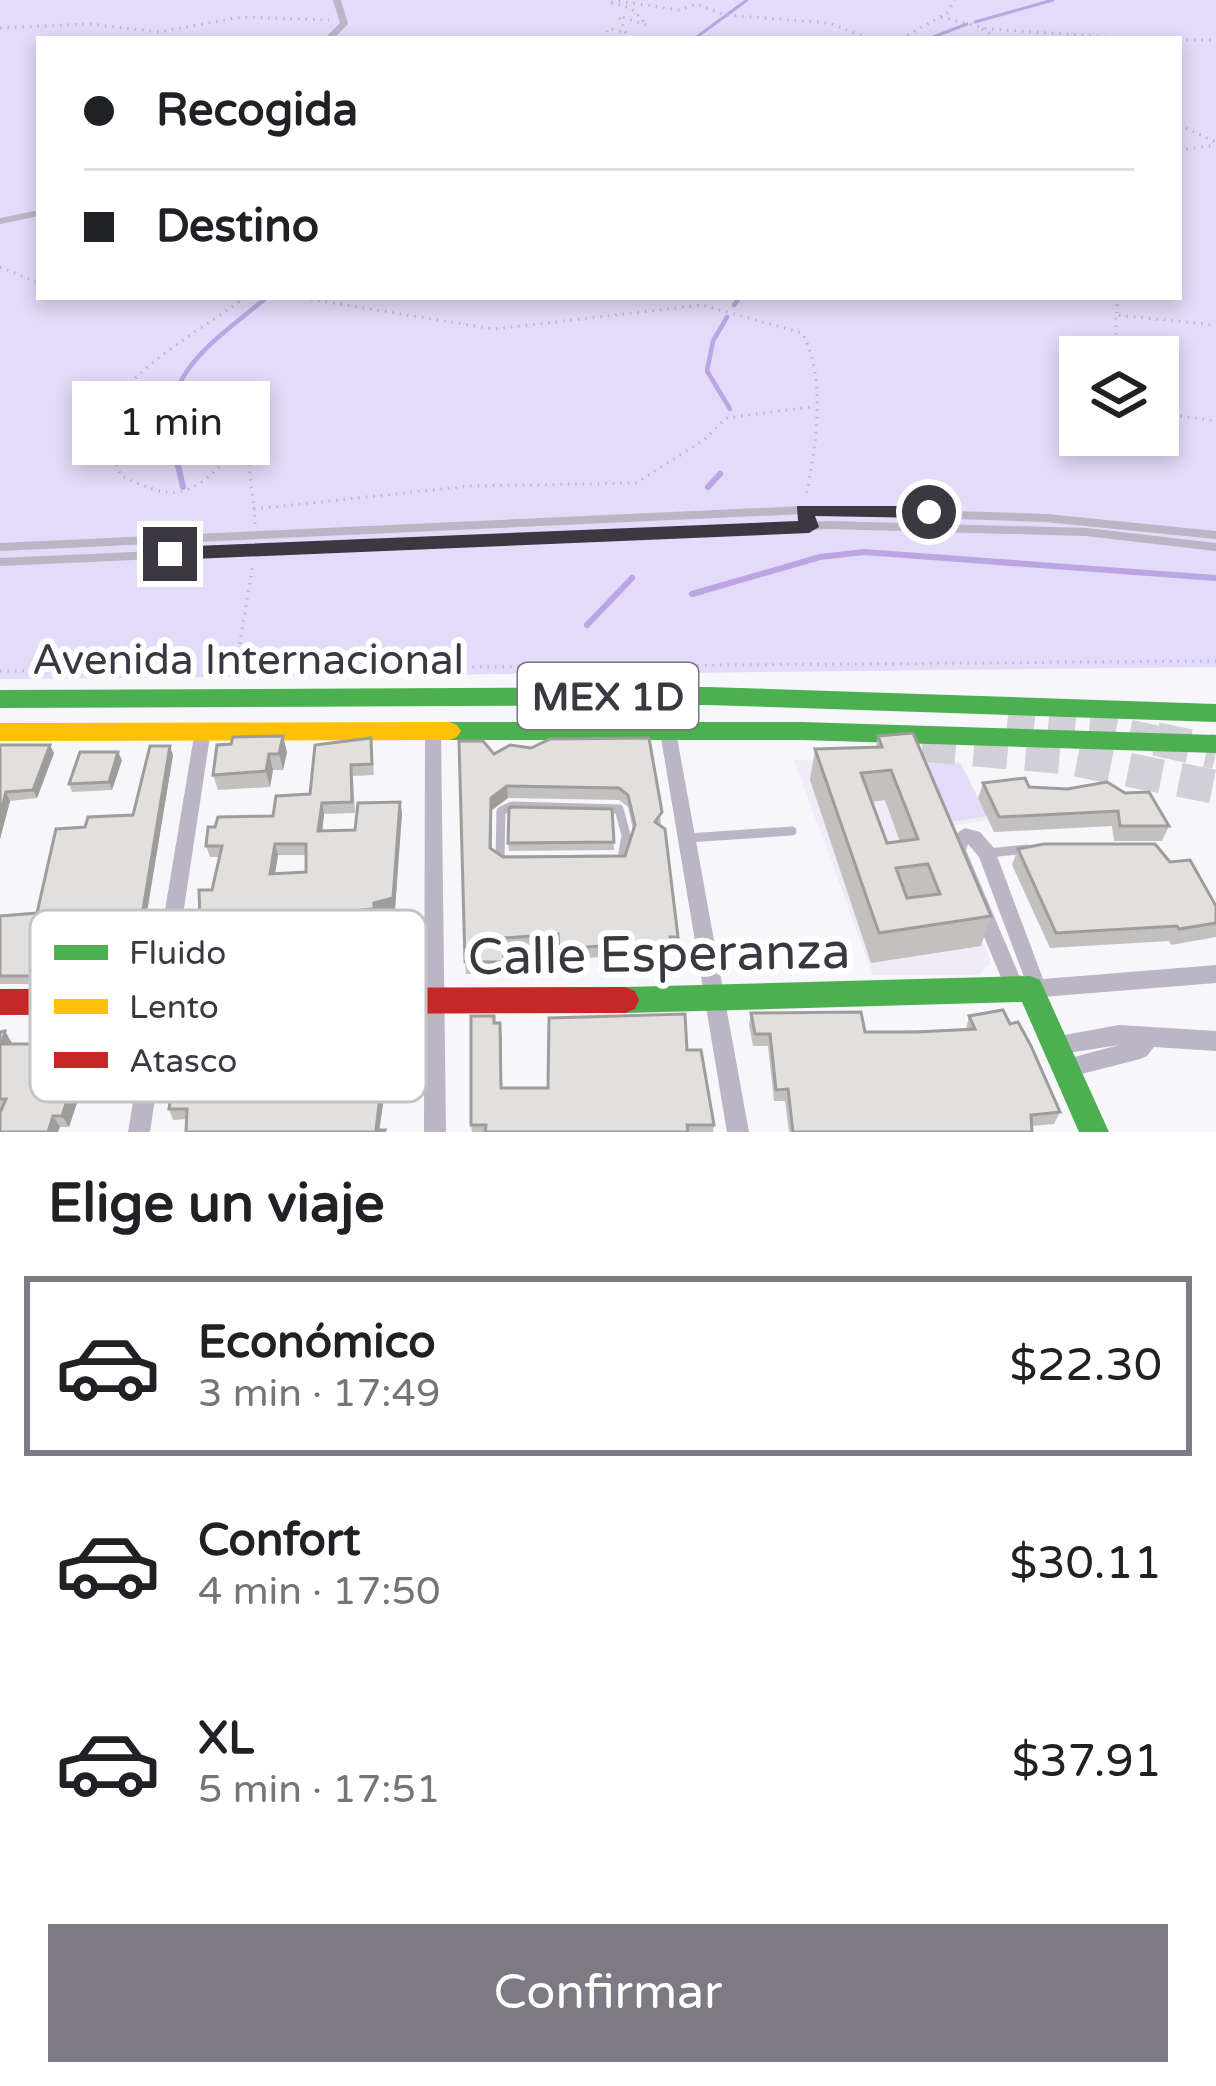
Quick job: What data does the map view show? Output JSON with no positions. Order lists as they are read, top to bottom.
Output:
{
  "streets": {
    "main road": ["Avenida Internacional", "MEX 1D", "Calle Esperanza"]
  },
  "legend": ["Fluido", "Lento", "Atasco"],
  "page": {
    "banner": ["Recogida", "Destino"],
    "bubble": "1 min",
    "heading": "Elige un viaje",
    "list": [
      {
        "name": "Económico",
        "note": "3 min · 17:49",
        "value": "$22.30"
      },
      {
        "name": "Confort",
        "note": "4 min · 17:50",
        "value": "$30.11"
      },
      {
        "name": "XL",
        "note": "5 min · 17:51",
        "value": "$37.91"
      }
    ],
    "buttons": "Confirmar"
  }
}
